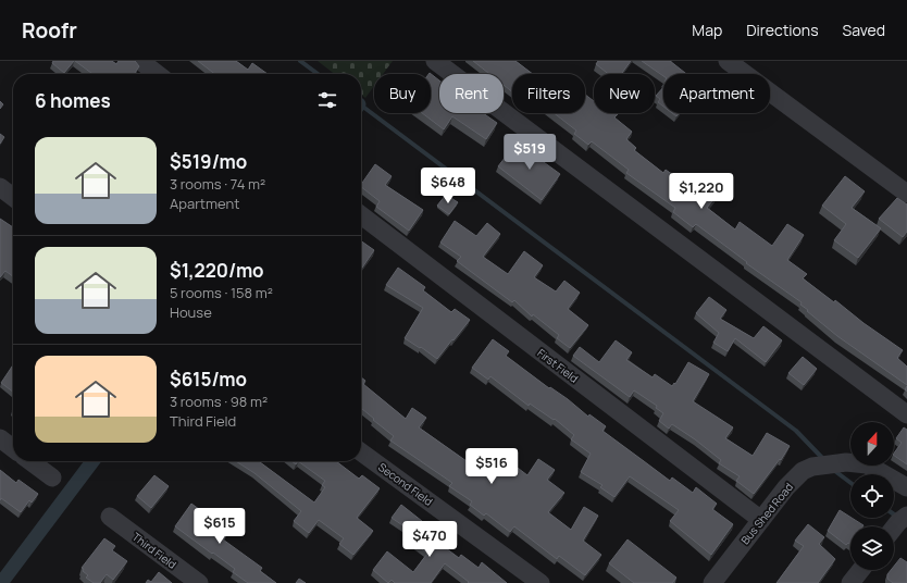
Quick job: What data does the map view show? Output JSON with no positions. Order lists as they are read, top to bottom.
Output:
{
  "streets": {
    "street": [
      "First Field",
      "Second Field",
      "Bus Shed Road",
      "Third Field"
    ]
  },
  "crossings": [
    ["First Field", "Bus Shed Road"]
  ],
  "north": "top",
  "page": {
    "header": "Roofr",
    "nav": ["Map", "Directions", "Saved"],
    "chip": [
      "Buy",
      "Rent",
      "Filters",
      "New",
      "Apartment"
    ],
    "heading": "6 homes",
    "list": [
      {
        "name": "$519/mo",
        "note": "3 rooms · 74 m² · Apartment"
      },
      {
        "name": "$1,220/mo",
        "note": "5 rooms · 158 m² · House"
      },
      {
        "name": "$615/mo",
        "note": "3 rooms · 98 m² · Third Field"
      }
    ],
    "price": [
      "$519",
      "$648",
      "$1,220",
      "$516",
      "$615",
      "$470"
    ]
  }
}
